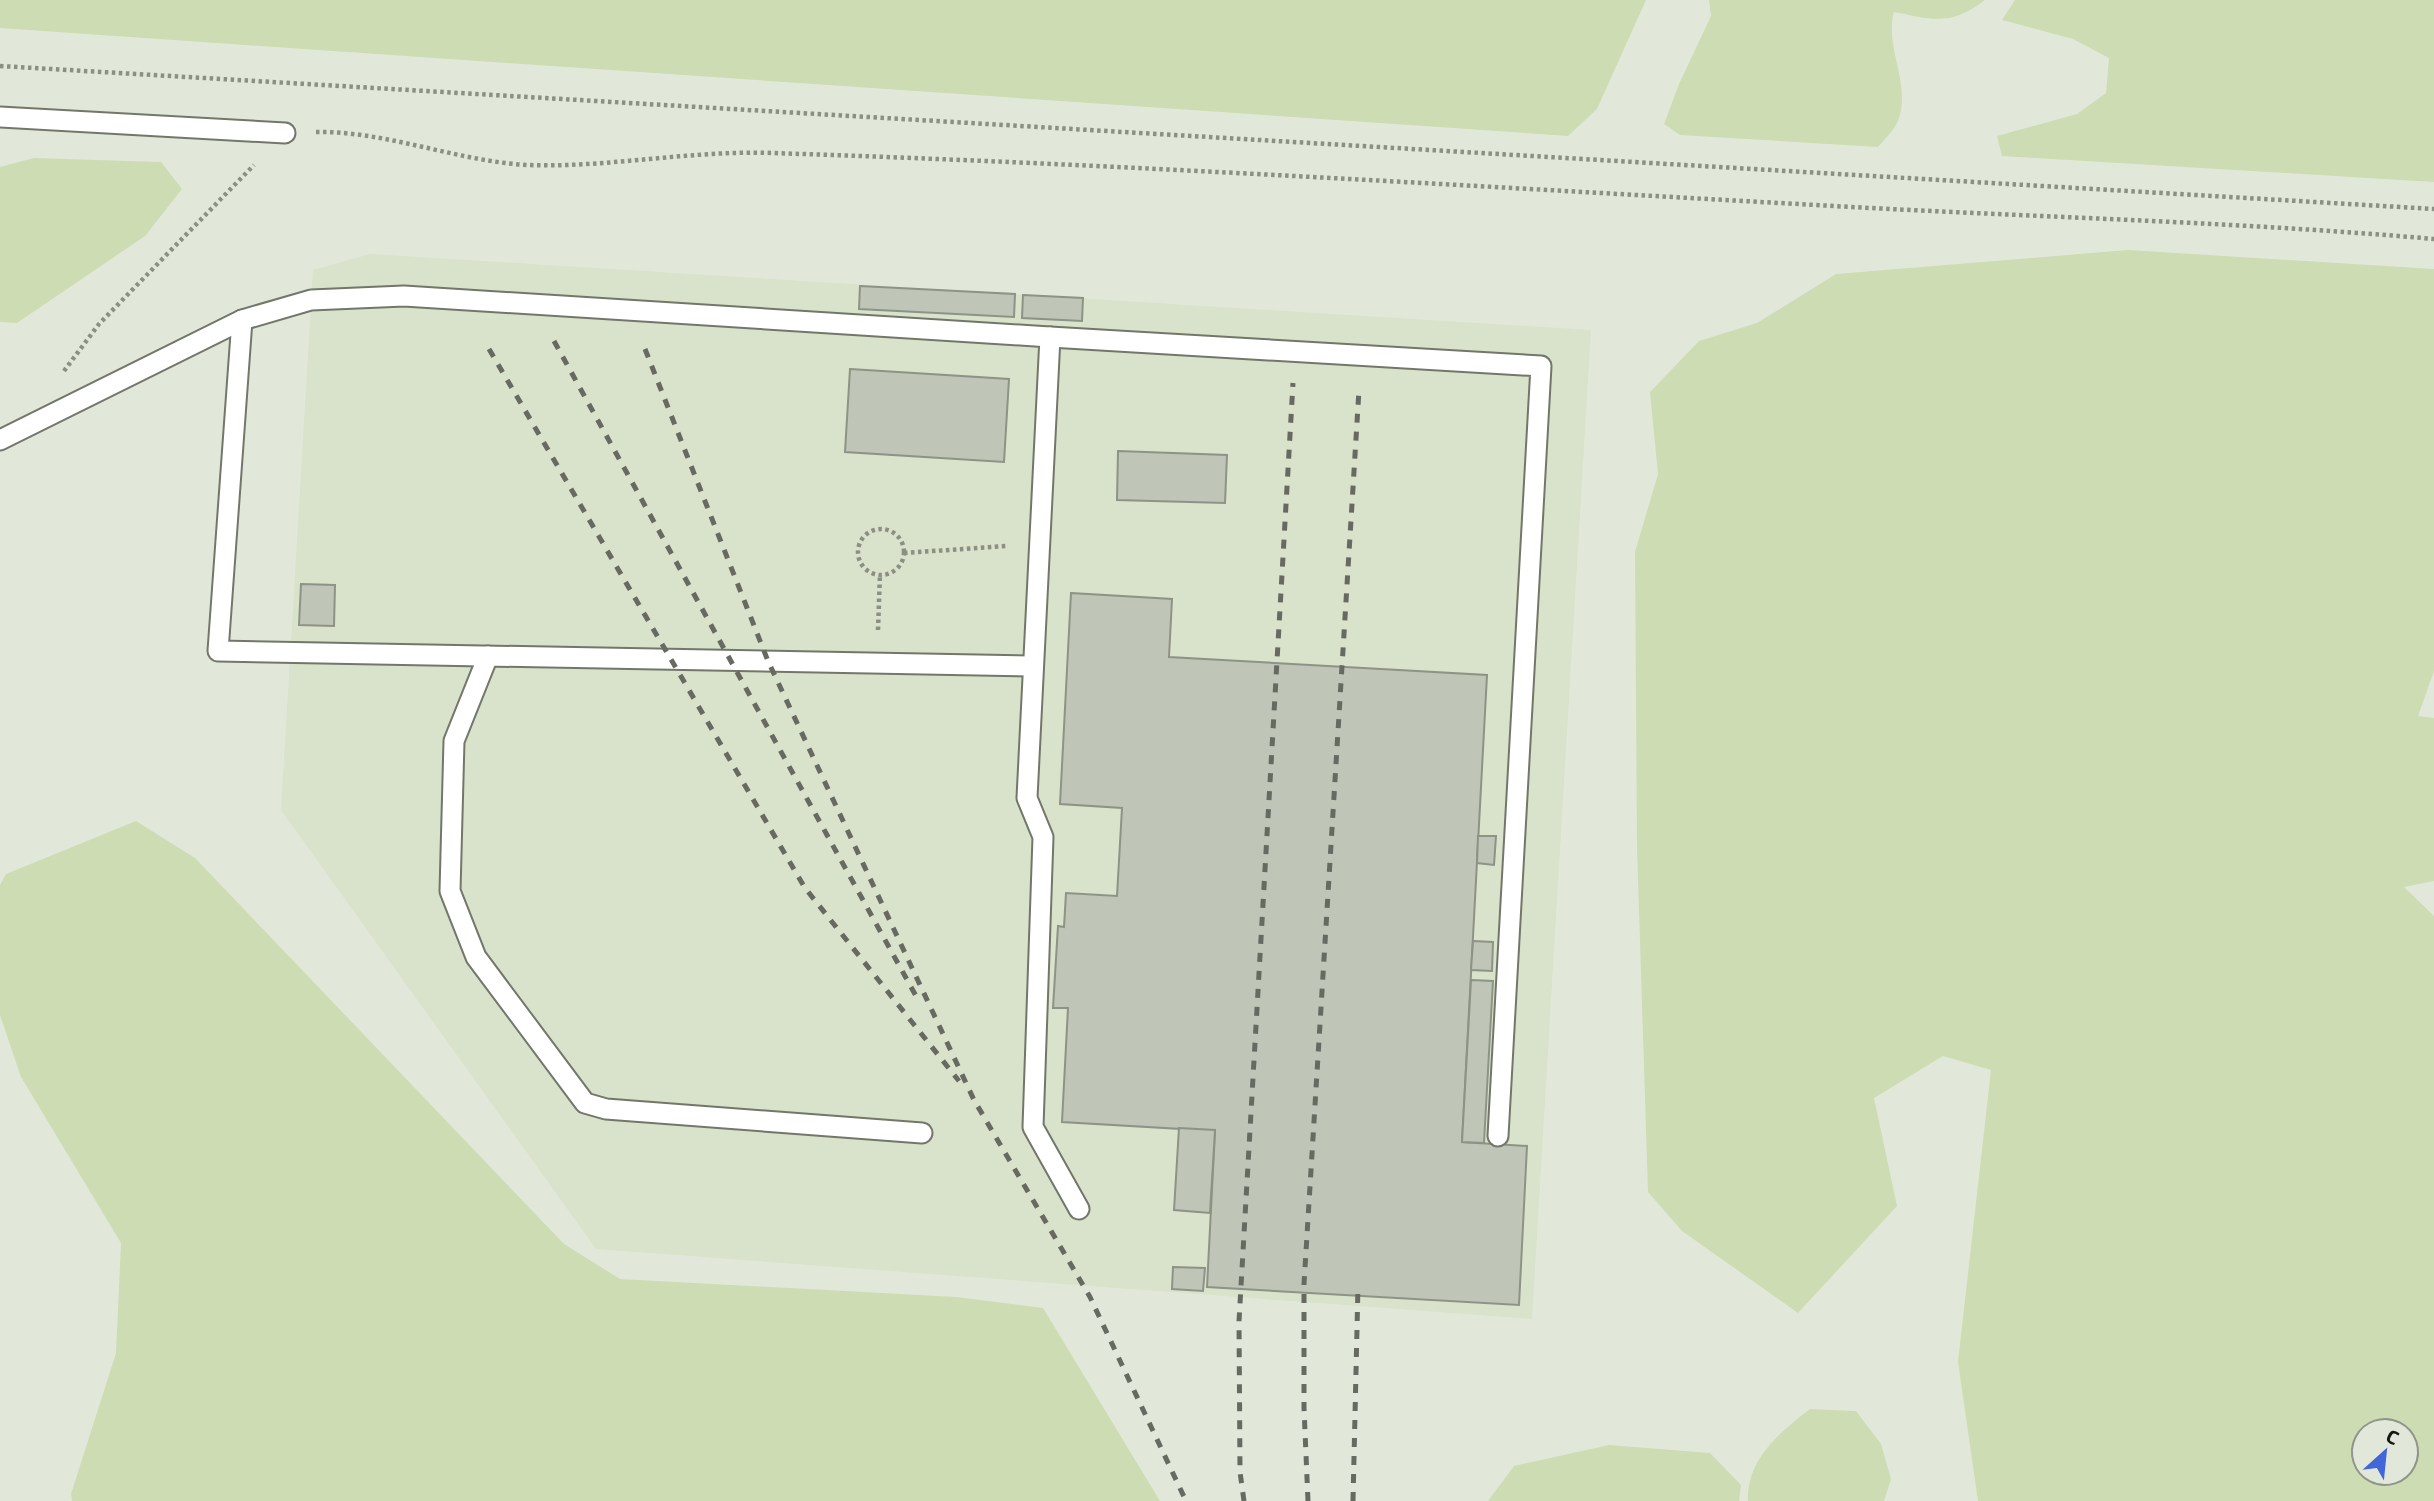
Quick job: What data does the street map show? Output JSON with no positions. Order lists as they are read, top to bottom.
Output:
{
  "north": "top right"
}
